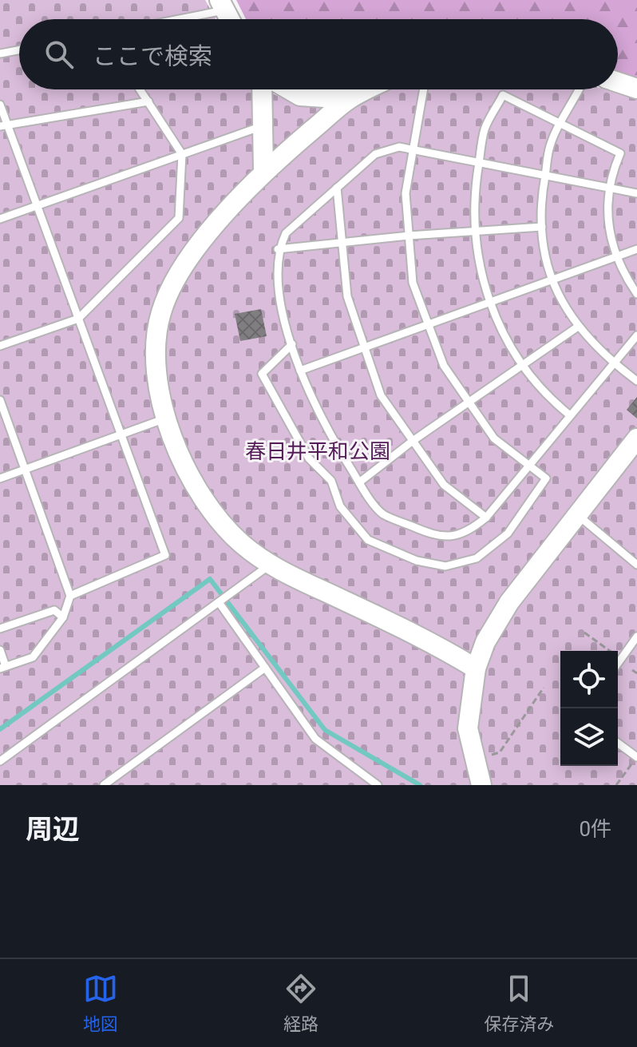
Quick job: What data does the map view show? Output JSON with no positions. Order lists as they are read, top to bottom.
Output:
{
  "parks": ["春日井平和公園"],
  "page": {
    "search": "ここで検索",
    "heading": ["周辺", "0件"],
    "nav": ["地図", "経路", "保存済み"]
  }
}
